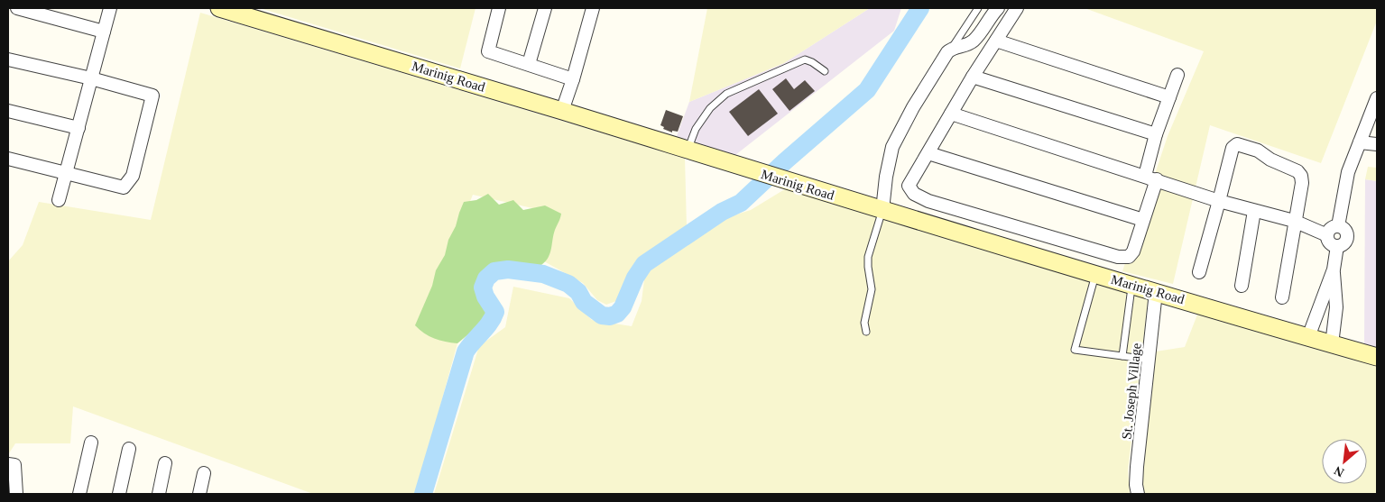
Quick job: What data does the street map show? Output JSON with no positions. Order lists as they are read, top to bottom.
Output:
{
  "streets": {
    "street": ["Marinig Road", "St. Joseph Village"]
  },
  "crossings": [
    ["Marinig Road", "St. Joseph Village"]
  ],
  "north": "bottom left"
}
